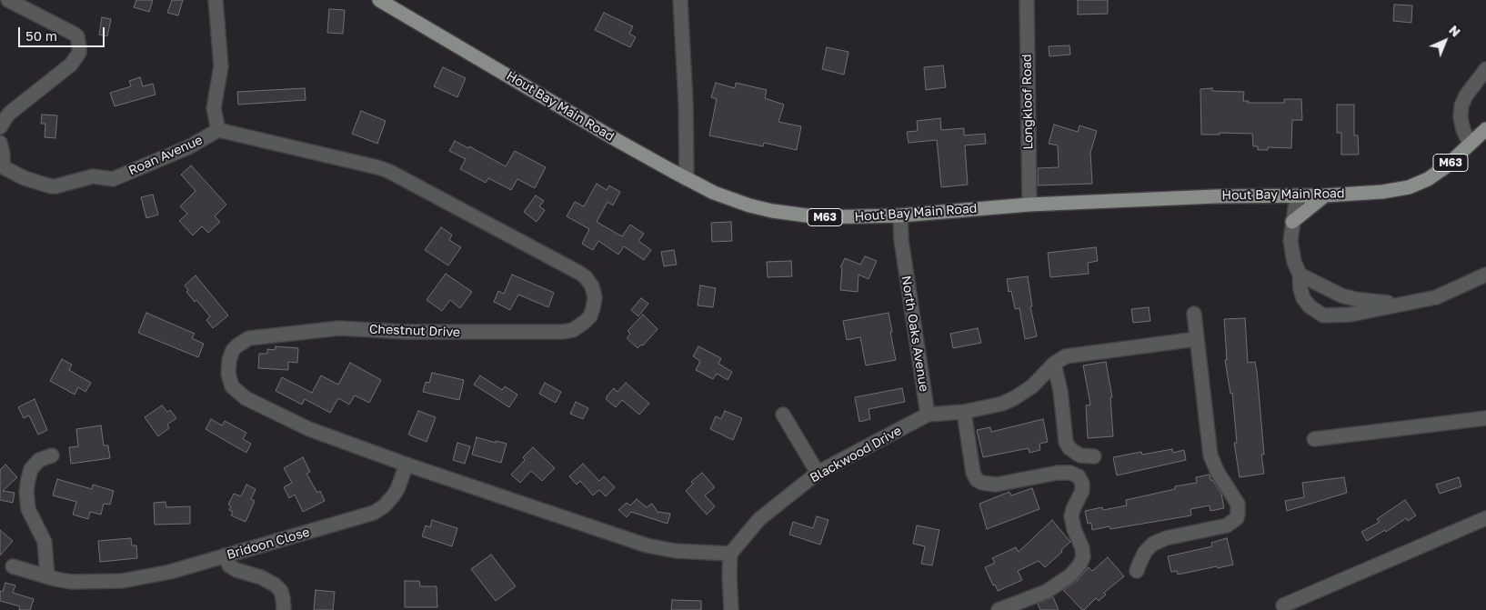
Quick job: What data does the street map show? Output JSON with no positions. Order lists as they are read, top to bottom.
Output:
{
  "streets": {
    "main road": ["Hout Bay Main Road", "M63"],
    "street": [
      "Longkloof Road",
      "Roan Avenue",
      "Chestnut Drive",
      "North Oaks Avenue",
      "Blackwood Drive",
      "Bridoon Close"
    ]
  },
  "crossings": [
    ["Longkloof Road", "Hout Bay Main Road"],
    ["Hout Bay Main Road", "North Oaks Avenue"],
    ["Roan Avenue", "Chestnut Drive"],
    ["Chestnut Drive", "Blackwood Drive"],
    ["Chestnut Drive", "Bridoon Close"],
    ["North Oaks Avenue", "Blackwood Drive"]
  ],
  "scale_bar": "50 m",
  "north": "top right"
}
